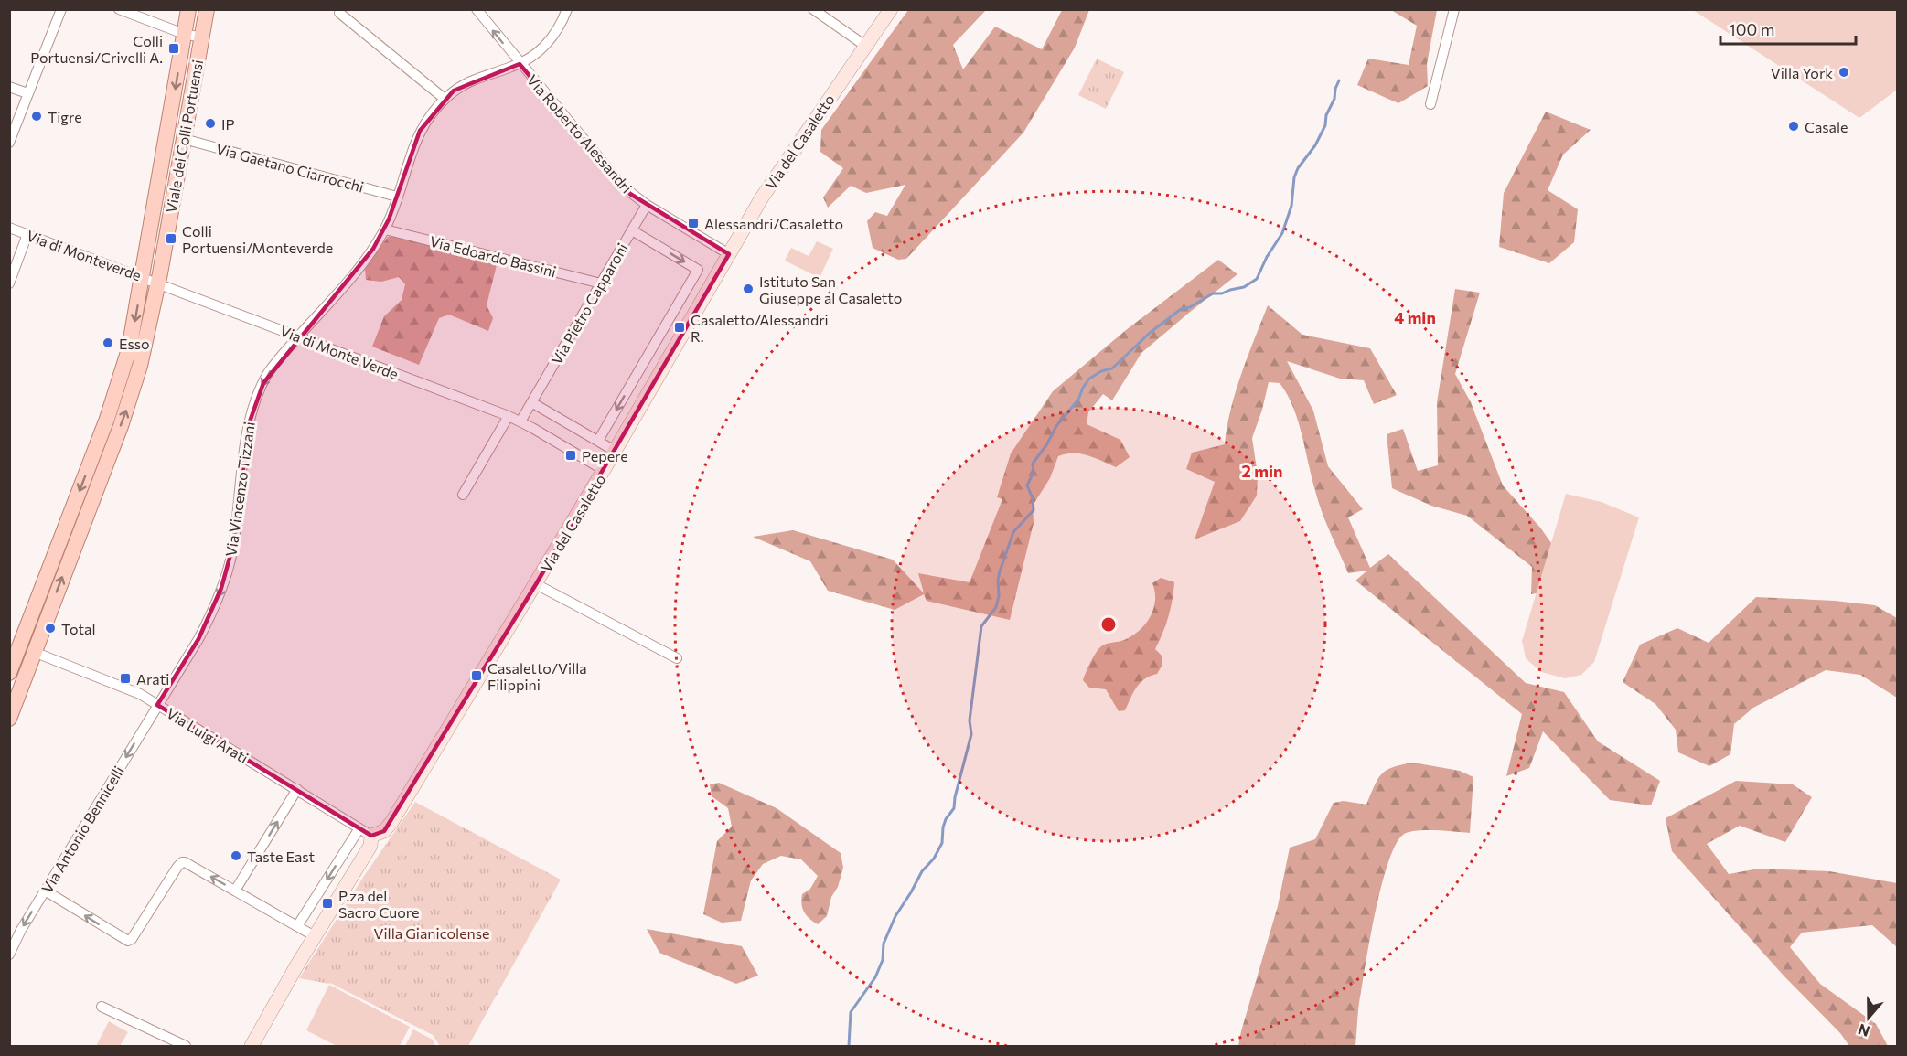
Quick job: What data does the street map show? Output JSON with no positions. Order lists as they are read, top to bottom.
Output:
{
  "streets": {
    "main road": ["Viale dei Colli Portuensi"],
    "street": [
      "Via Roberto Alessandri",
      "Via del Casaletto",
      "Via Gaetano Ciarrocchi",
      "Via di Monteverde",
      "Via Edoardo Bassini",
      "Via Pietro Capparoni",
      "Via di Monte Verde",
      "Via Vincenzo Tizzani",
      "Via Luigi Arati",
      "Via Antonio Bennicelli"
    ]
  },
  "crossings": [
    ["Via Roberto Alessandri", "Via del Casaletto"],
    ["Via Roberto Alessandri", "Via Pietro Capparoni"],
    ["Via Roberto Alessandri", "Via Vincenzo Tizzani"],
    ["Viale dei Colli Portuensi", "Via Gaetano Ciarrocchi"],
    ["Viale dei Colli Portuensi", "Via di Monteverde"],
    ["Viale dei Colli Portuensi", "Via di Monte Verde"],
    ["Viale dei Colli Portuensi", "Via Luigi Arati"],
    ["Via del Casaletto", "Via di Monte Verde"],
    ["Via del Casaletto", "Via Luigi Arati"],
    ["Via Gaetano Ciarrocchi", "Via Vincenzo Tizzani"],
    ["Via di Monteverde", "Via di Monte Verde"],
    ["Via Edoardo Bassini", "Via Pietro Capparoni"],
    ["Via Edoardo Bassini", "Via Vincenzo Tizzani"],
    ["Via Pietro Capparoni", "Via di Monte Verde"],
    ["Via di Monte Verde", "Via Vincenzo Tizzani"],
    ["Via Vincenzo Tizzani", "Via Luigi Arati"],
    ["Via Vincenzo Tizzani", "Via Antonio Bennicelli"],
    ["Via Luigi Arati", "Via Antonio Bennicelli"]
  ],
  "one_way": ["Via Vincenzo Tizzani", "Via Antonio Bennicelli"],
  "parks": ["Villa Gianicolense"],
  "places": {
    "transit": [
      "Colli Portuensi/Crivelli A.",
      "Alessandri/Casaletto",
      "Colli Portuensi/Monteverde",
      "Casaletto/Alessandri R.",
      "Pepere",
      "Casaletto/Villa Filippini",
      "Arati",
      "P.za del Sacro Cuore"
    ],
    "other": [
      "Villa York",
      "Tigre",
      "IP",
      "Casale",
      "Istituto San Giuseppe al Casaletto",
      "Esso",
      "Total",
      "Taste East"
    ]
  },
  "scale_bar": "100 m",
  "north": "bottom",
  "rings": ["4 min", "2 min"]
}
